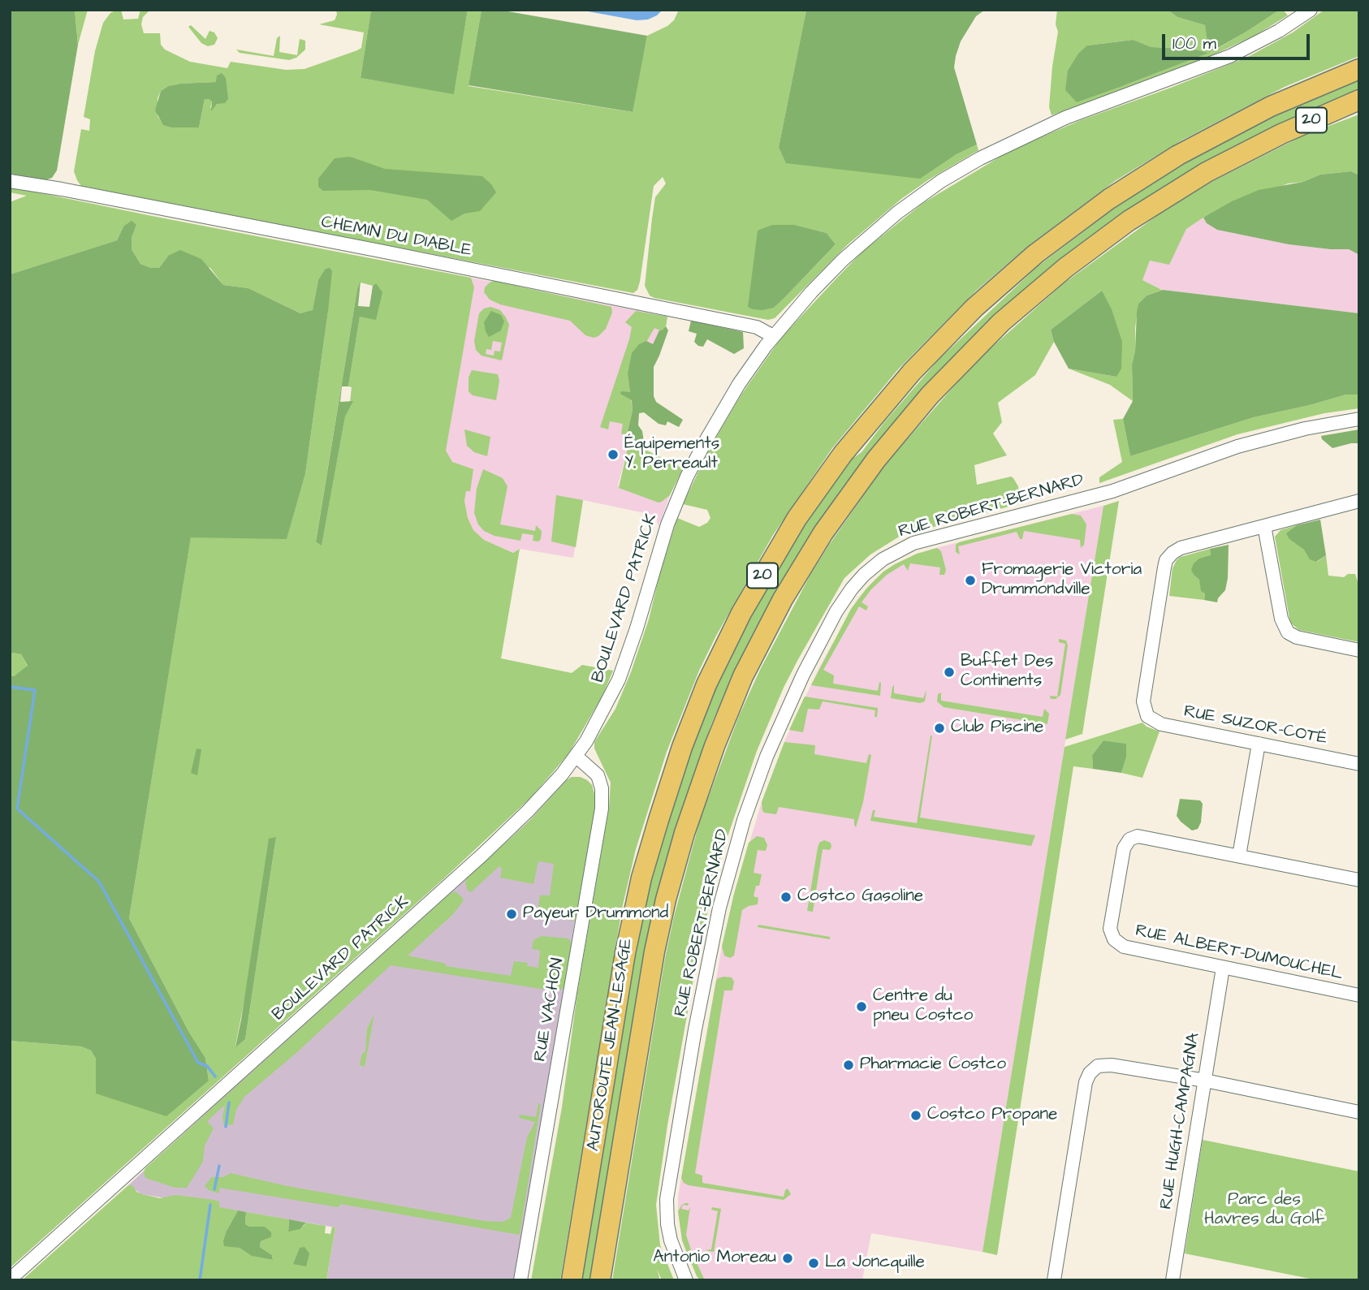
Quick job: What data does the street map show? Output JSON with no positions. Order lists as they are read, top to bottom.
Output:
{
  "streets": {
    "highway": ["20", "AUTOROUTE JEAN-LESAGE"],
    "street": [
      "CHEMIN DU DIABLE",
      "RUE ROBERT-BERNARD",
      "BOULEVARD PATRICK",
      "RUE SUZOR-COTÉ",
      "RUE ALBERT-DUMOUCHEL",
      "RUE VACHON",
      "RUE HUGH-CAMPAGNA"
    ]
  },
  "crossings": [
    ["CHEMIN DU DIABLE", "BOULEVARD PATRICK"],
    ["BOULEVARD PATRICK", "RUE VACHON"],
    ["RUE ALBERT-DUMOUCHEL", "RUE HUGH-CAMPAGNA"]
  ],
  "parks": ["Parc des Havres du Golf"],
  "places": [
    "Équipements Y. Perreault",
    "Fromagerie Victoria Drummondville",
    "Buffet Des Continents",
    "Club Piscine",
    "Costco Gasoline",
    "Payeur Drummond",
    "Centre du pneu Costco",
    "Pharmacie Costco",
    "Costco Propane",
    "Antonio Moreau",
    "La Joncquille"
  ],
  "scale_bar": "100 m"
}
